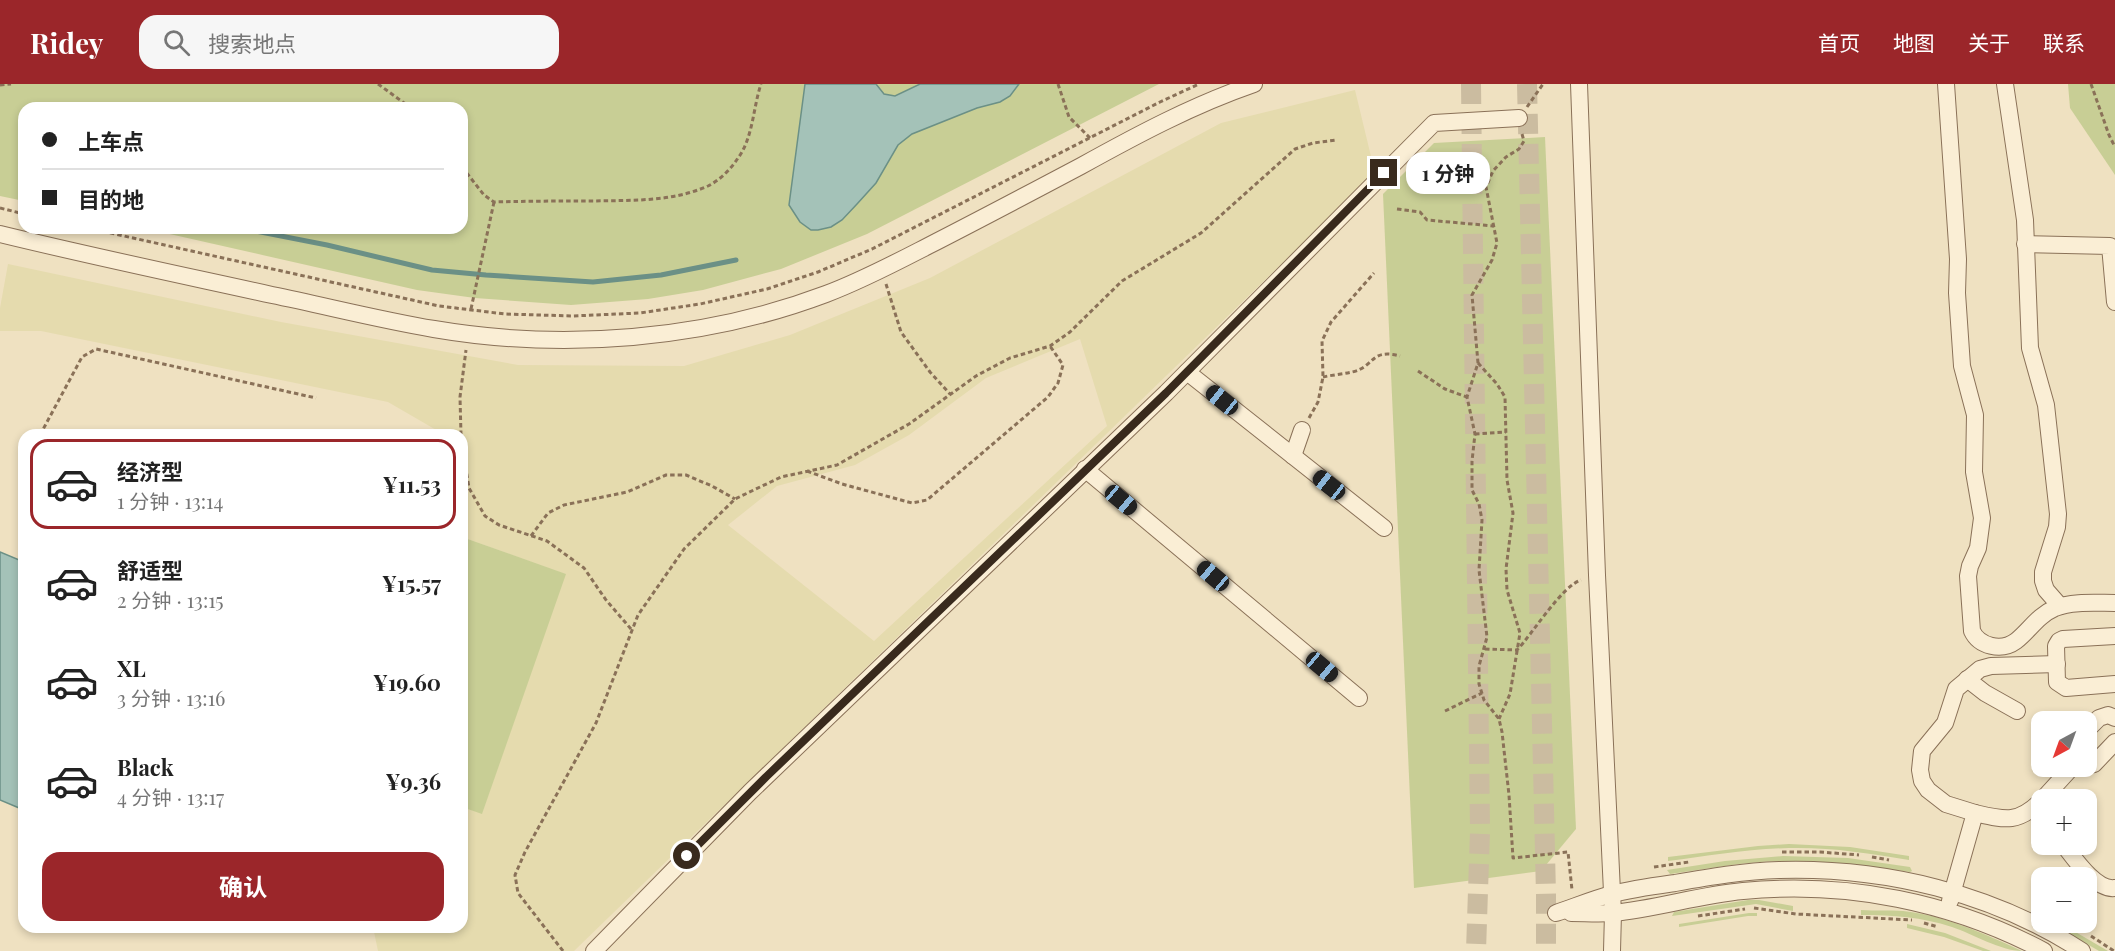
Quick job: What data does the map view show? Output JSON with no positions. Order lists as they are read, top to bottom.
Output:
{
  "north": "bottom left",
  "page": {
    "header": "Ridey",
    "search": "搜索地点",
    "nav": [
      "首页",
      "地图",
      "关于",
      "联系"
    ],
    "banner": ["上车点", "目的地"],
    "bubble": "1 分钟",
    "list": [
      {
        "name": "经济型",
        "note": "1 分钟 · 13:14",
        "value": "¥11.53"
      },
      {
        "name": "舒适型",
        "note": "2 分钟 · 13:15",
        "value": "¥15.57"
      },
      {
        "name": "XL",
        "note": "3 分钟 · 13:16",
        "value": "¥19.60"
      },
      {
        "name": "Black",
        "note": "4 分钟 · 13:17",
        "value": "¥9.36"
      }
    ],
    "map_buttons": ["+", "−"],
    "buttons": "确认"
  }
}
